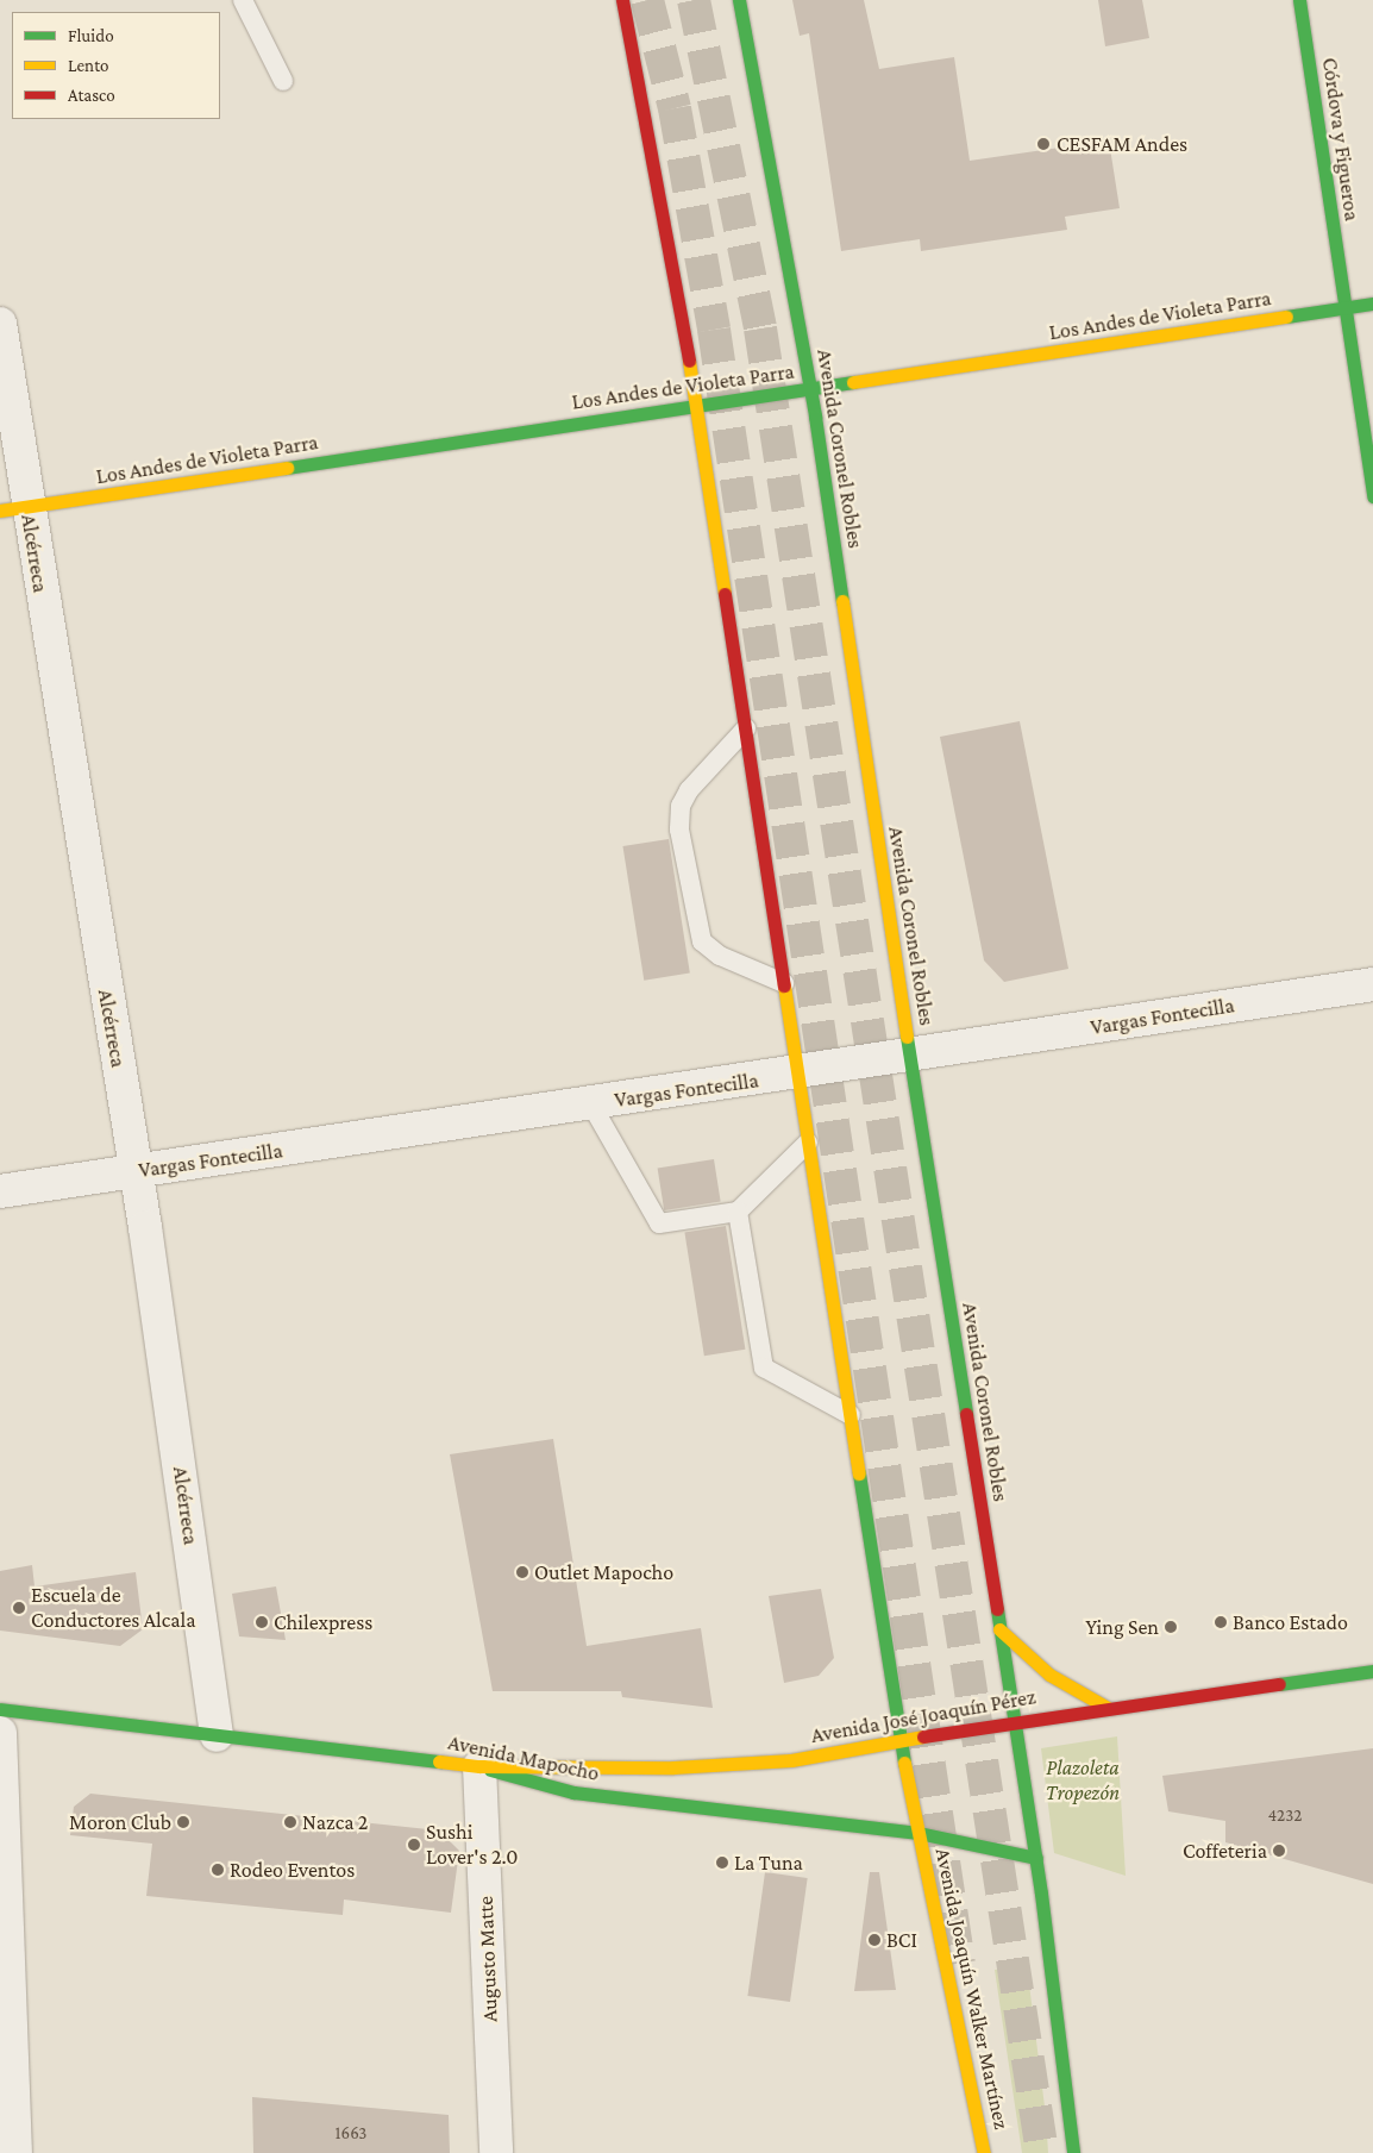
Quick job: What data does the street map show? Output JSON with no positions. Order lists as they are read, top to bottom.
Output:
{
  "streets": {
    "main road": [
      "Córdova y Figueroa",
      "Los Andes de Violeta Parra",
      "Avenida Coronel Robles",
      "Avenida José Joaquín Pérez",
      "Avenida Mapocho",
      "Avenida Joaquín Walker Martínez"
    ],
    "street": ["Alcérreca", "Vargas Fontecilla", "Augusto Matte"]
  },
  "crossings": [
    ["Córdova y Figueroa", "Los Andes de Violeta Parra"],
    ["Los Andes de Violeta Parra", "Avenida Coronel Robles"],
    ["Los Andes de Violeta Parra", "Alcérreca"],
    ["Avenida Coronel Robles", "Vargas Fontecilla"],
    ["Avenida Coronel Robles", "Avenida José Joaquín Pérez"],
    ["Avenida Coronel Robles", "Avenida Mapocho"],
    ["Alcérreca", "Vargas Fontecilla"],
    ["Alcérreca", "Avenida Mapocho"],
    ["Avenida José Joaquín Pérez", "Avenida Mapocho"],
    ["Avenida José Joaquín Pérez", "Augusto Matte"],
    ["Avenida Mapocho", "Augusto Matte"],
    ["Avenida Mapocho", "Avenida Joaquín Walker Martínez"]
  ],
  "parks": ["Plazoleta Tropezón"],
  "places": [
    "CESFAM Andes",
    "Outlet Mapocho",
    "Escuela de Conductores Alcala",
    "Chilexpress",
    "Banco Estado",
    "Ying Sen",
    "Moron Club",
    "Nazca 2",
    "Sushi Lover's 2.0",
    "Coffeteria",
    "La Tuna",
    "Rodeo Eventos",
    "BCI"
  ],
  "house_numbers": ["4232", "1663"],
  "legend": ["Fluido", "Lento", "Atasco"]
}
